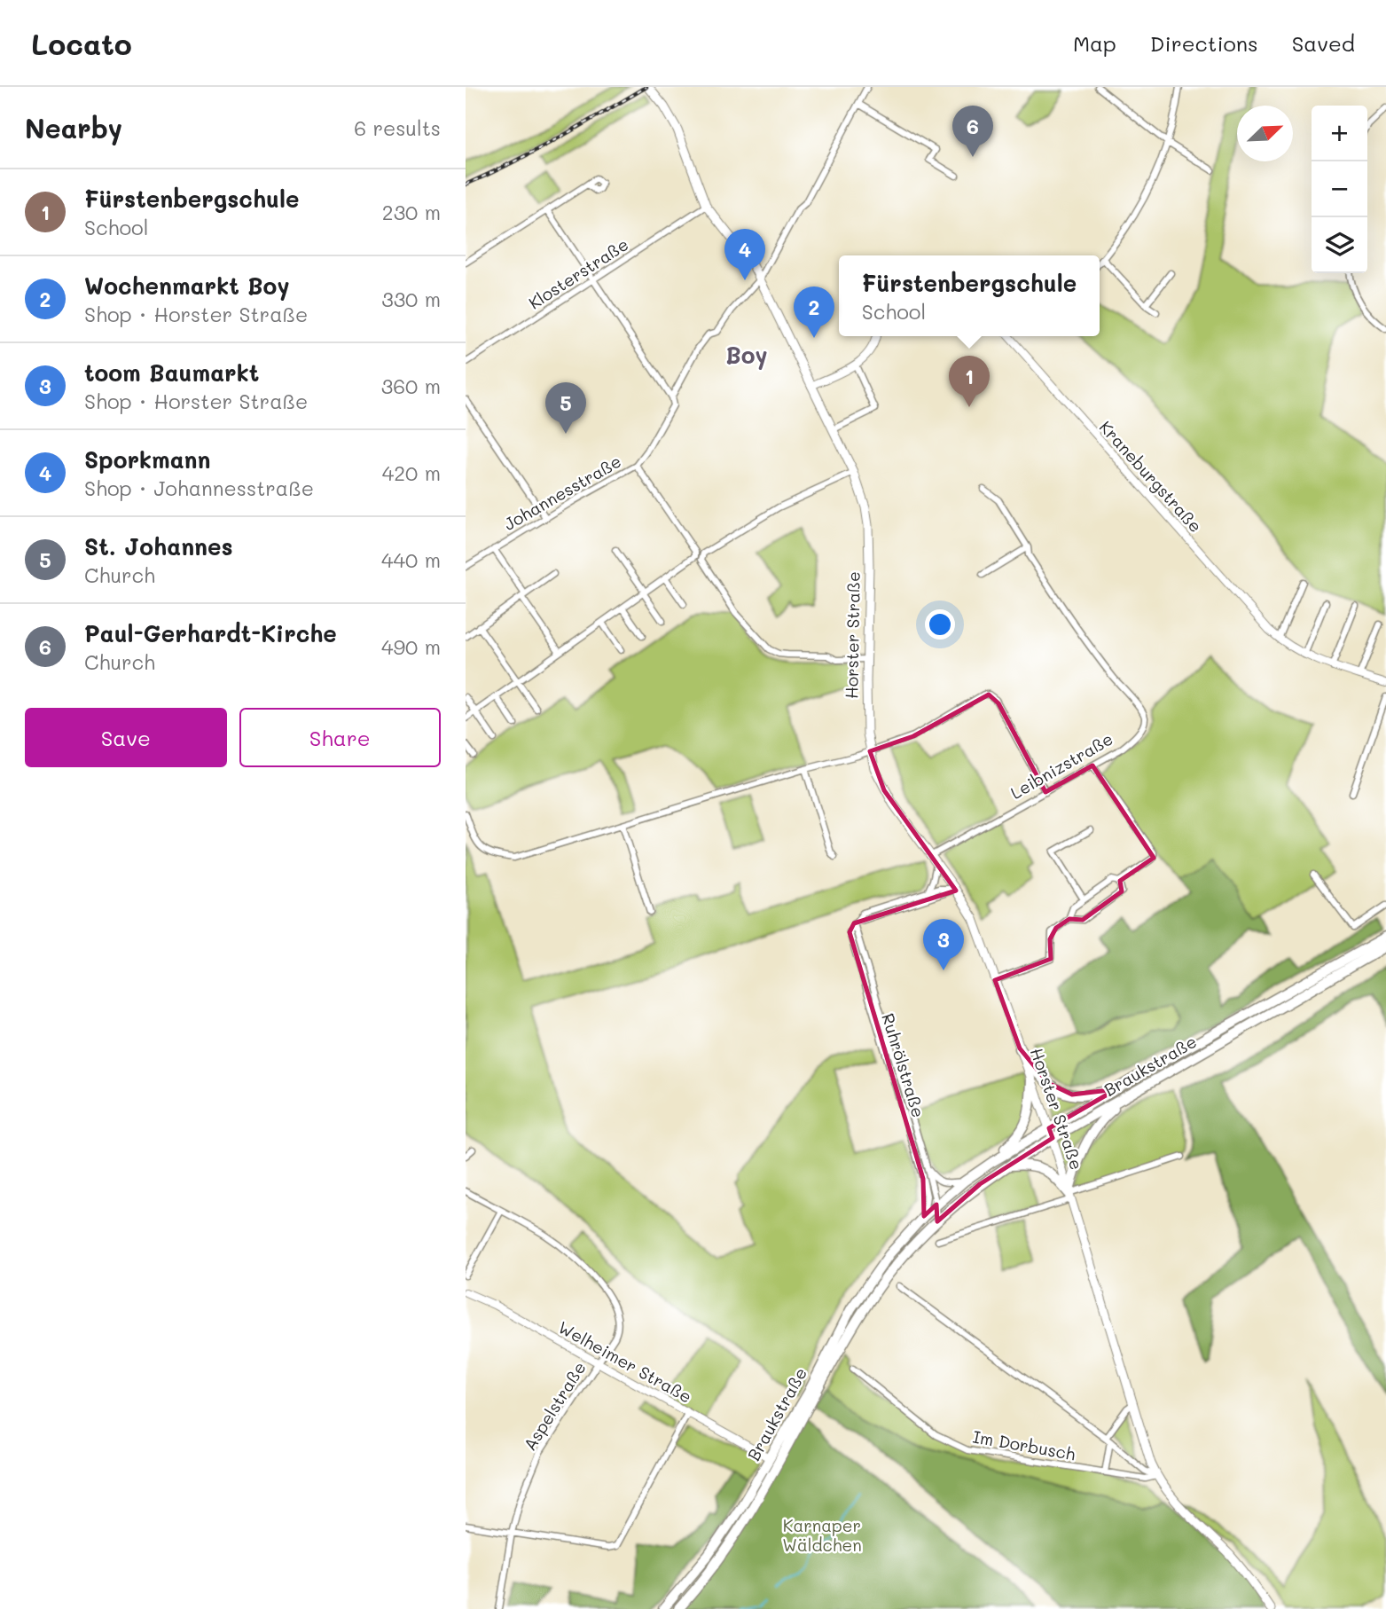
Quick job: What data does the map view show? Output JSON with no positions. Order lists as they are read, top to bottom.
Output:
{
  "streets": {
    "main road": ["Horster Straße", "Braukstraße"],
    "street": [
      "Klosterstraße",
      "Kraneburgstraße",
      "Johannesstraße",
      "Leibnizstraße",
      "Ruhrölstraße",
      "Welheimer Straße",
      "Aspelstraße",
      "Im Dorbusch"
    ]
  },
  "crossings": [
    ["Klosterstraße", "Horster Straße"],
    ["Johannesstraße", "Horster Straße"],
    ["Horster Straße", "Leibnizstraße"],
    ["Horster Straße", "Braukstraße"],
    ["Horster Straße", "Im Dorbusch"],
    ["Ruhrölstraße", "Braukstraße"],
    ["Braukstraße", "Welheimer Straße"],
    ["Welheimer Straße", "Aspelstraße"]
  ],
  "districts": ["Boy"],
  "parks": ["Karnaper Wäldchen"],
  "north": "top right",
  "page": {
    "header": "Locato",
    "nav": ["Map", "Directions", "Saved"],
    "heading": ["Nearby", "6 results"],
    "map_buttons": ["+", "−"],
    "pins": [
      "6",
      "4",
      "2",
      "1",
      "5",
      "3"
    ],
    "list": [
      {
        "mark": "1",
        "name": "Fürstenbergschule",
        "note": "School",
        "value": "230 m"
      },
      {
        "mark": "2",
        "name": "Wochenmarkt Boy",
        "note": "Shop · Horster Straße",
        "value": "330 m"
      },
      {
        "mark": "3",
        "name": "toom Baumarkt",
        "note": "Shop · Horster Straße",
        "value": "360 m"
      },
      {
        "mark": "4",
        "name": "Sporkmann",
        "note": "Shop · Johannesstraße",
        "value": "420 m"
      },
      {
        "mark": "5",
        "name": "St. Johannes",
        "note": "Church",
        "value": "440 m"
      },
      {
        "mark": "6",
        "name": "Paul-Gerhardt-Kirche",
        "note": "Church",
        "value": "490 m"
      }
    ],
    "popup": ["Fürstenbergschule", "School"],
    "buttons": ["Save", "Share"]
  }
}
